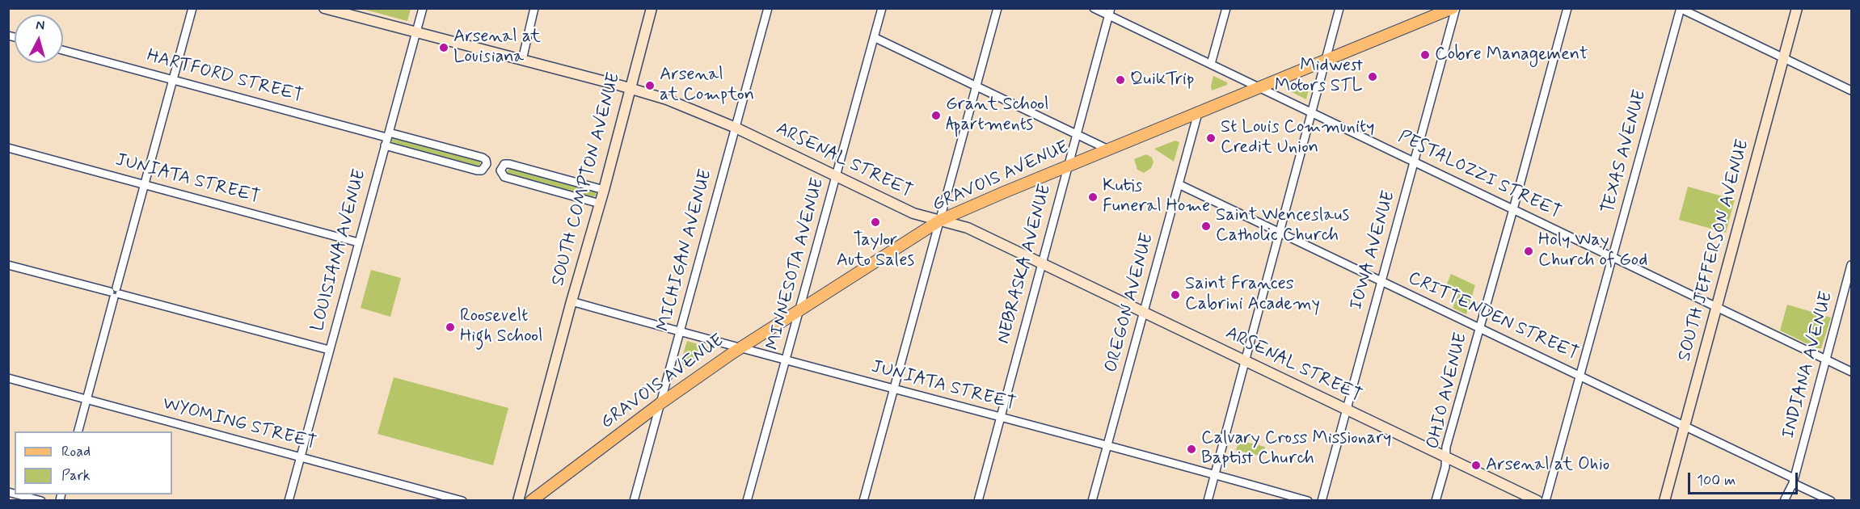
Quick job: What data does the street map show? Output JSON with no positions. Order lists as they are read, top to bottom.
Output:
{
  "streets": {
    "main road": [
      "ARSENAL STREET",
      "GRAVOIS AVENUE",
      "SOUTH COMPTON AVENUE",
      "SOUTH JEFFERSON AVENUE"
    ],
    "street": [
      "HARTFORD STREET",
      "TEXAS AVENUE",
      "PESTALOZZI STREET",
      "JUNIATA STREET",
      "LOUISIANA AVENUE",
      "MICHIGAN AVENUE",
      "IOWA AVENUE",
      "MINNESOTA AVENUE",
      "NEBRASKA AVENUE",
      "OREGON AVENUE",
      "CRITTENDEN STREET",
      "INDIANA AVENUE",
      "OHIO AVENUE",
      "WYOMING STREET"
    ]
  },
  "crossings": [
    ["HARTFORD STREET", "LOUISIANA AVENUE"],
    ["TEXAS AVENUE", "PESTALOZZI STREET"],
    ["TEXAS AVENUE", "CRITTENDEN STREET"],
    ["ARSENAL STREET", "GRAVOIS AVENUE"],
    ["ARSENAL STREET", "SOUTH COMPTON AVENUE"],
    ["ARSENAL STREET", "LOUISIANA AVENUE"],
    ["ARSENAL STREET", "MICHIGAN AVENUE"],
    ["ARSENAL STREET", "IOWA AVENUE"],
    ["ARSENAL STREET", "MINNESOTA AVENUE"],
    ["ARSENAL STREET", "NEBRASKA AVENUE"],
    ["ARSENAL STREET", "OREGON AVENUE"],
    ["ARSENAL STREET", "OHIO AVENUE"],
    ["PESTALOZZI STREET", "GRAVOIS AVENUE"],
    ["PESTALOZZI STREET", "IOWA AVENUE"],
    ["PESTALOZZI STREET", "SOUTH JEFFERSON AVENUE"],
    ["PESTALOZZI STREET", "NEBRASKA AVENUE"],
    ["PESTALOZZI STREET", "INDIANA AVENUE"],
    ["PESTALOZZI STREET", "OHIO AVENUE"],
    ["GRAVOIS AVENUE", "JUNIATA STREET"],
    ["GRAVOIS AVENUE", "MICHIGAN AVENUE"],
    ["GRAVOIS AVENUE", "MINNESOTA AVENUE"],
    ["GRAVOIS AVENUE", "NEBRASKA AVENUE"],
    ["GRAVOIS AVENUE", "OREGON AVENUE"],
    ["JUNIATA STREET", "SOUTH COMPTON AVENUE"],
    ["JUNIATA STREET", "LOUISIANA AVENUE"],
    ["JUNIATA STREET", "MICHIGAN AVENUE"],
    ["JUNIATA STREET", "MINNESOTA AVENUE"],
    ["JUNIATA STREET", "NEBRASKA AVENUE"],
    ["JUNIATA STREET", "OREGON AVENUE"],
    ["LOUISIANA AVENUE", "WYOMING STREET"],
    ["IOWA AVENUE", "CRITTENDEN STREET"],
    ["SOUTH JEFFERSON AVENUE", "CRITTENDEN STREET"],
    ["OREGON AVENUE", "CRITTENDEN STREET"],
    ["CRITTENDEN STREET", "INDIANA AVENUE"],
    ["CRITTENDEN STREET", "OHIO AVENUE"]
  ],
  "places": [
    "Arsenal at Louisiana",
    "Cobre Management",
    "Midwest Motors STL",
    "QuikTrip",
    "Arsenal at Compton",
    "Grant School Apartments",
    "St Louis Community Credit Union",
    "Kutis Funeral Home",
    "Taylor Auto Sales",
    "Saint Wenceslaus Catholic Church",
    "Holy Way Church of God",
    "Saint Frances Cabrini Academy",
    "Roosevelt High School",
    "Calvary Cross Missionary Baptist Church",
    "Arsenal at Ohio"
  ],
  "legend": ["Road", "Park"],
  "scale_bar": "100 m",
  "north": "top"
}
